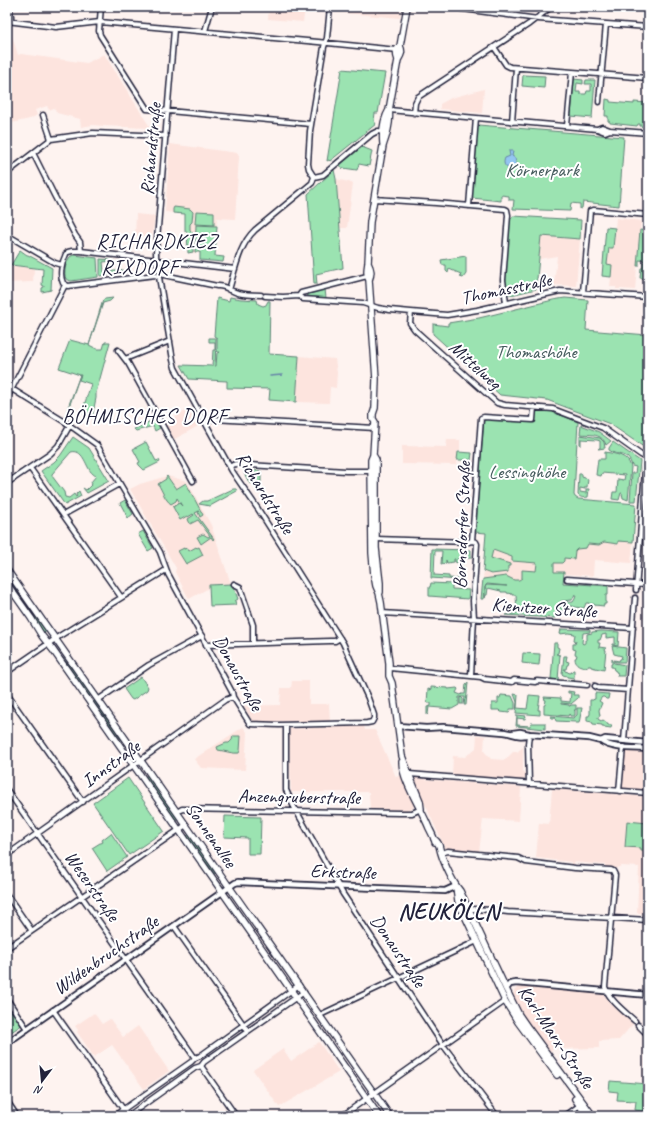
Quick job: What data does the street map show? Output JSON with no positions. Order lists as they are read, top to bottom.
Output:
{
  "streets": {
    "main road": ["Sonnenallee", "Karl-Marx-Straße"],
    "street": [
      "Richardstraße",
      "Thomasstraße",
      "Mittelweg",
      "Bornsdorfer Straße",
      "Kienitzer Straße",
      "Donaustraße",
      "Innstraße",
      "Anzengruberstraße",
      "Erkstraße",
      "Weserstraße",
      "Wildenbruchstraße"
    ]
  },
  "crossings": [
    ["Richardstraße", "Donaustraße"],
    ["Thomasstraße", "Mittelweg"],
    ["Thomasstraße", "Karl-Marx-Straße"],
    ["Mittelweg", "Bornsdorfer Straße"],
    ["Bornsdorfer Straße", "Kienitzer Straße"],
    ["Kienitzer Straße", "Karl-Marx-Straße"],
    ["Donaustraße", "Innstraße"],
    ["Donaustraße", "Anzengruberstraße"],
    ["Donaustraße", "Erkstraße"],
    ["Innstraße", "Sonnenallee"],
    ["Innstraße", "Weserstraße"],
    ["Anzengruberstraße", "Sonnenallee"],
    ["Anzengruberstraße", "Karl-Marx-Straße"],
    ["Sonnenallee", "Erkstraße"],
    ["Sonnenallee", "Wildenbruchstraße"],
    ["Erkstraße", "Wildenbruchstraße"],
    ["Erkstraße", "Karl-Marx-Straße"],
    ["Weserstraße", "Wildenbruchstraße"]
  ],
  "districts": [
    "RICHARDKIEZ",
    "RIXDORF",
    "BÖHMISCHES DORF",
    "NEUKÖLLN"
  ],
  "parks": ["Körnerpark", "Thomashöhe", "Lessinghöhe"],
  "north": "bottom"
}
